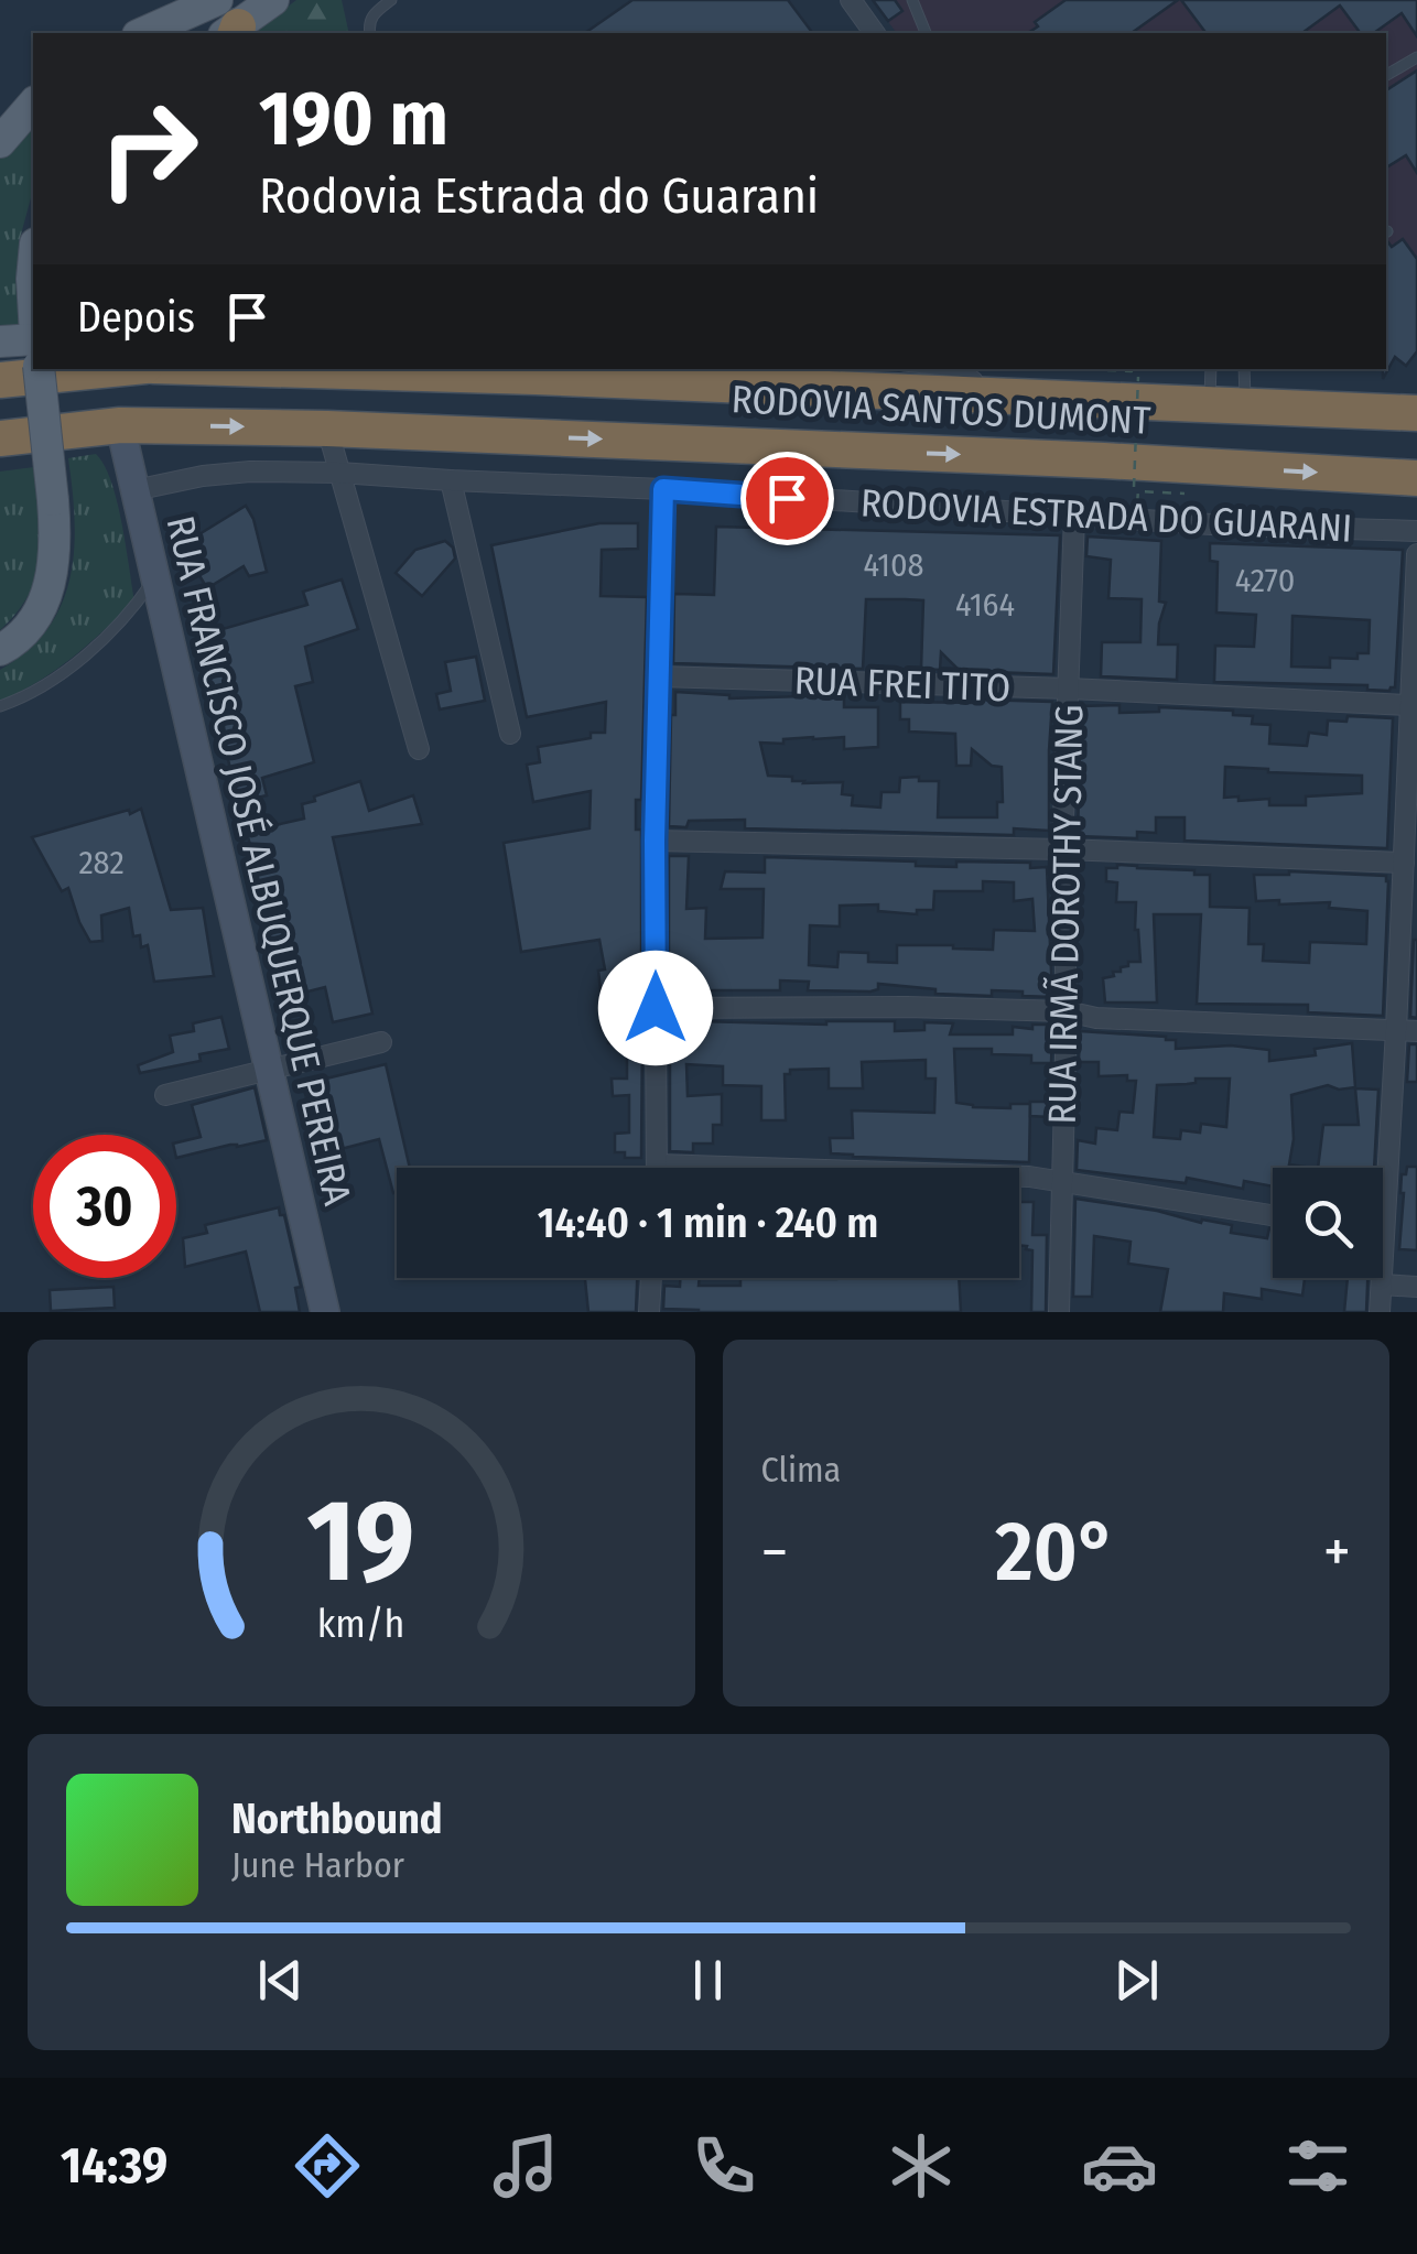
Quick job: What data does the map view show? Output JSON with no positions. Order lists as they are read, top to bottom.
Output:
{
  "streets": {
    "highway": ["RODOVIA SANTOS DUMONT"],
    "main road": ["RUA FRANCISCO JOSÉ ALBUQUERQUE PEREIRA"],
    "street": ["RODOVIA ESTRADA DO GUARANI", "RUA FREI TITO", "RUA IRMÃ DOROTHY STANG"]
  },
  "crossings": [
    ["RODOVIA SANTOS DUMONT", "RUA FRANCISCO JOSÉ ALBUQUERQUE PEREIRA"],
    ["RODOVIA ESTRADA DO GUARANI", "RUA FRANCISCO JOSÉ ALBUQUERQUE PEREIRA"],
    ["RODOVIA ESTRADA DO GUARANI", "RUA IRMÃ DOROTHY STANG"],
    ["RUA FREI TITO", "RUA IRMÃ DOROTHY STANG"]
  ],
  "house_numbers": [
    "4108",
    "4270",
    "4164",
    "282"
  ],
  "page": {
    "turn": ["190 m", "Rodovia Estrada do Guarani"],
    "then": "Depois",
    "limit": "30",
    "trip": "14:40 · 1 min · 240 m",
    "tile": "Clima",
    "heat": ["−", "20°", "+"],
    "song": ["Northbound", "June Harbor"],
    "tabs": "14:39",
    "gauge": ["19", "km/h"]
  }
}
